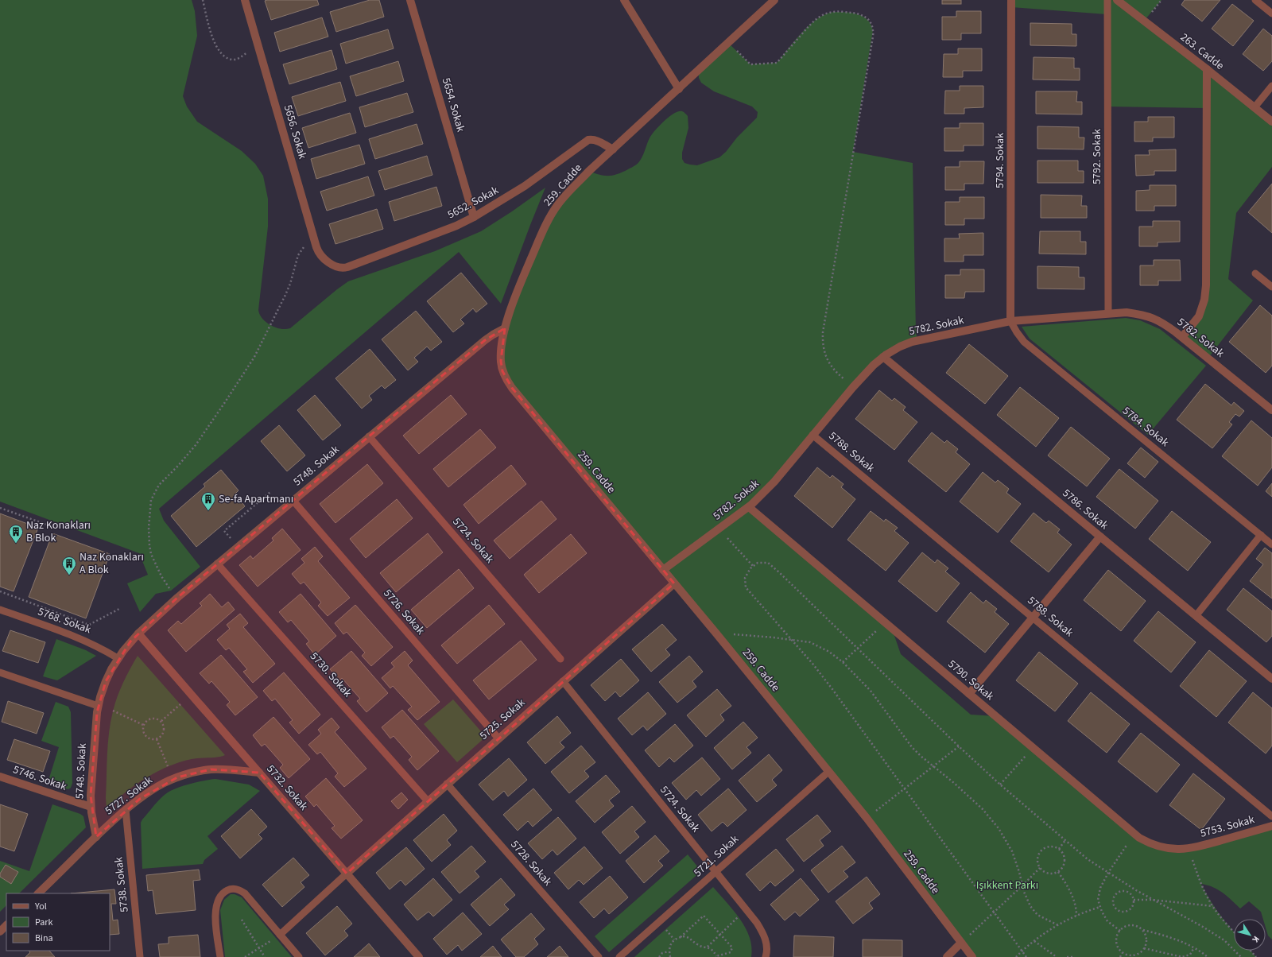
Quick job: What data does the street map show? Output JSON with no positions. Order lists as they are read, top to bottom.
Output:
{
  "streets": {
    "street": [
      "263. Cadde",
      "5654. Sokak",
      "5656. Sokak",
      "5794. Sokak",
      "259. Cadde",
      "5652. Sokak",
      "5782. Sokak",
      "5748. Sokak",
      "5786. Sokak",
      "5790. Sokak",
      "5725. Sokak",
      "5746. Sokak",
      "5732. Sokak",
      "5727. Sokak",
      "5753. Sokak"
    ],
    "lane": [
      "5792. Sokak",
      "5784. Sokak",
      "5788. Sokak",
      "5724. Sokak",
      "5726. Sokak",
      "5768. Sokak",
      "5730. Sokak",
      "5721. Sokak",
      "5728. Sokak",
      "5738. Sokak"
    ]
  },
  "crossings": [
    ["5654. Sokak", "5652. Sokak"],
    ["5656. Sokak", "5652. Sokak"],
    ["5792. Sokak", "5782. Sokak"],
    ["5794. Sokak", "5782. Sokak"],
    ["5794. Sokak", "5784. Sokak"],
    ["259. Cadde", "5652. Sokak"],
    ["259. Cadde", "5782. Sokak"],
    ["259. Cadde", "5748. Sokak"],
    ["259. Cadde", "5725. Sokak"],
    ["259. Cadde", "5721. Sokak"],
    ["5782. Sokak", "5784. Sokak"],
    ["5782. Sokak", "5788. Sokak"],
    ["5782. Sokak", "5786. Sokak"],
    ["5782. Sokak", "5790. Sokak"],
    ["5748. Sokak", "5724. Sokak"],
    ["5748. Sokak", "5726. Sokak"],
    ["5748. Sokak", "5768. Sokak"],
    ["5748. Sokak", "5730. Sokak"],
    ["5748. Sokak", "5746. Sokak"],
    ["5748. Sokak", "5732. Sokak"],
    ["5748. Sokak", "5727. Sokak"],
    ["5724. Sokak", "5725. Sokak"],
    ["5724. Sokak", "5721. Sokak"],
    ["5726. Sokak", "5725. Sokak"],
    ["5730. Sokak", "5725. Sokak"],
    ["5790. Sokak", "5753. Sokak"],
    ["5725. Sokak", "5732. Sokak"],
    ["5725. Sokak", "5728. Sokak"],
    ["5732. Sokak", "5727. Sokak"],
    ["5727. Sokak", "5738. Sokak"]
  ],
  "parks": ["Işıkkent Parkı"],
  "places": {
    "building": ["Se-fa Apartmanı", "Naz Konakları B Blok", "Naz Konakları A Blok"]
  },
  "legend": ["Yol", "Park", "Bina"],
  "north": "bottom right"
}
